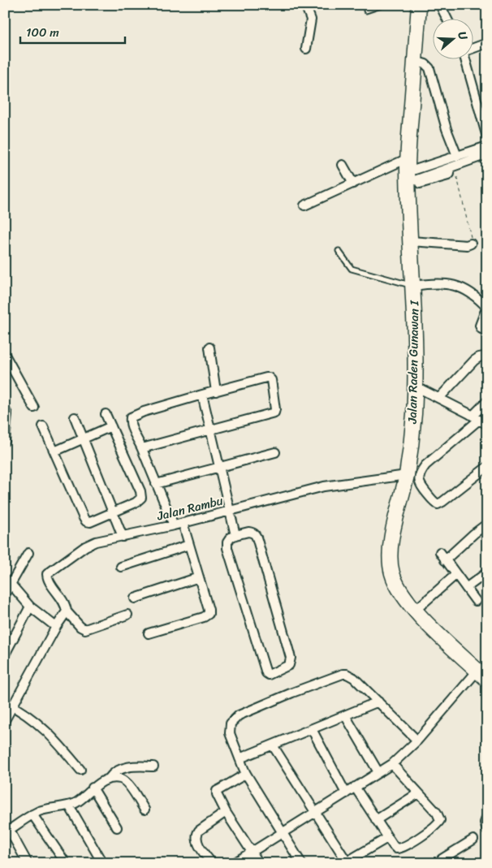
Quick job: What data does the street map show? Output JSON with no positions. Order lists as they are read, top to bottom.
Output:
{
  "streets": {
    "highway": ["Jalan Raden Gunawan I"],
    "street": ["Jalan Rambu"]
  },
  "crossings": [
    ["Jalan Raden Gunawan I", "Jalan Rambu"]
  ],
  "scale_bar": "100 m",
  "north": "right"
}
